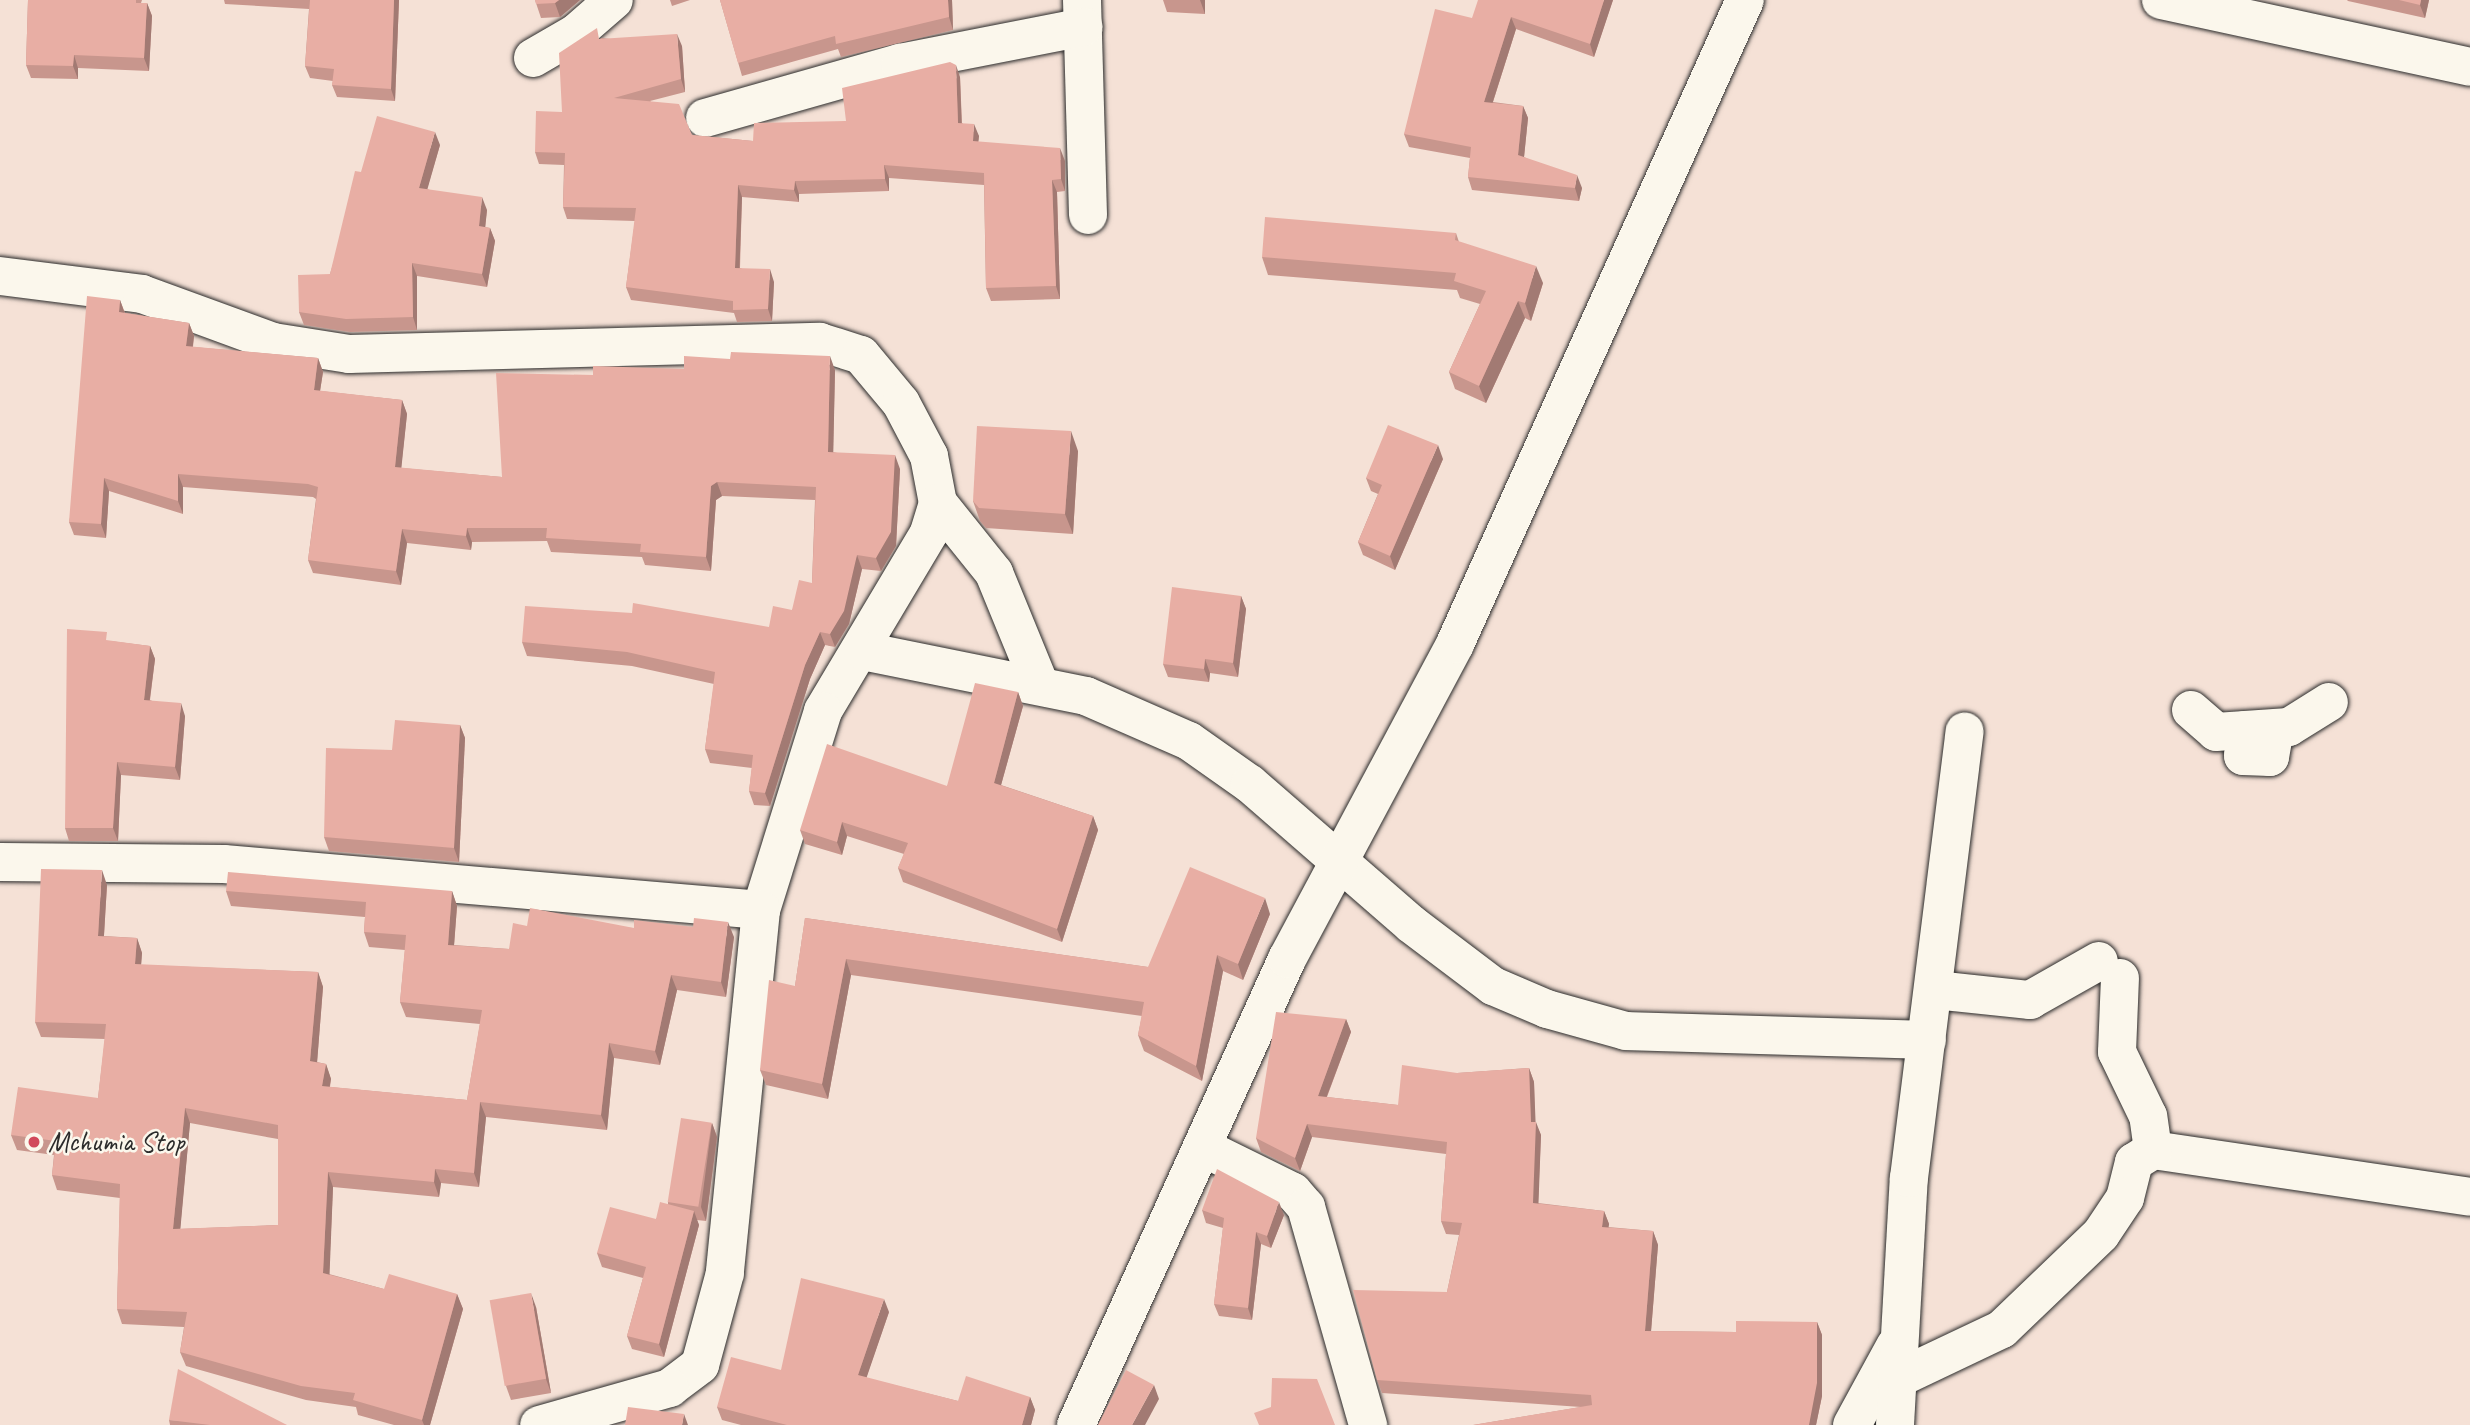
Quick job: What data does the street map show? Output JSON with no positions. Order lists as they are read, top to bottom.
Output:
{
  "places": ["Mchumia Stop"]
}
